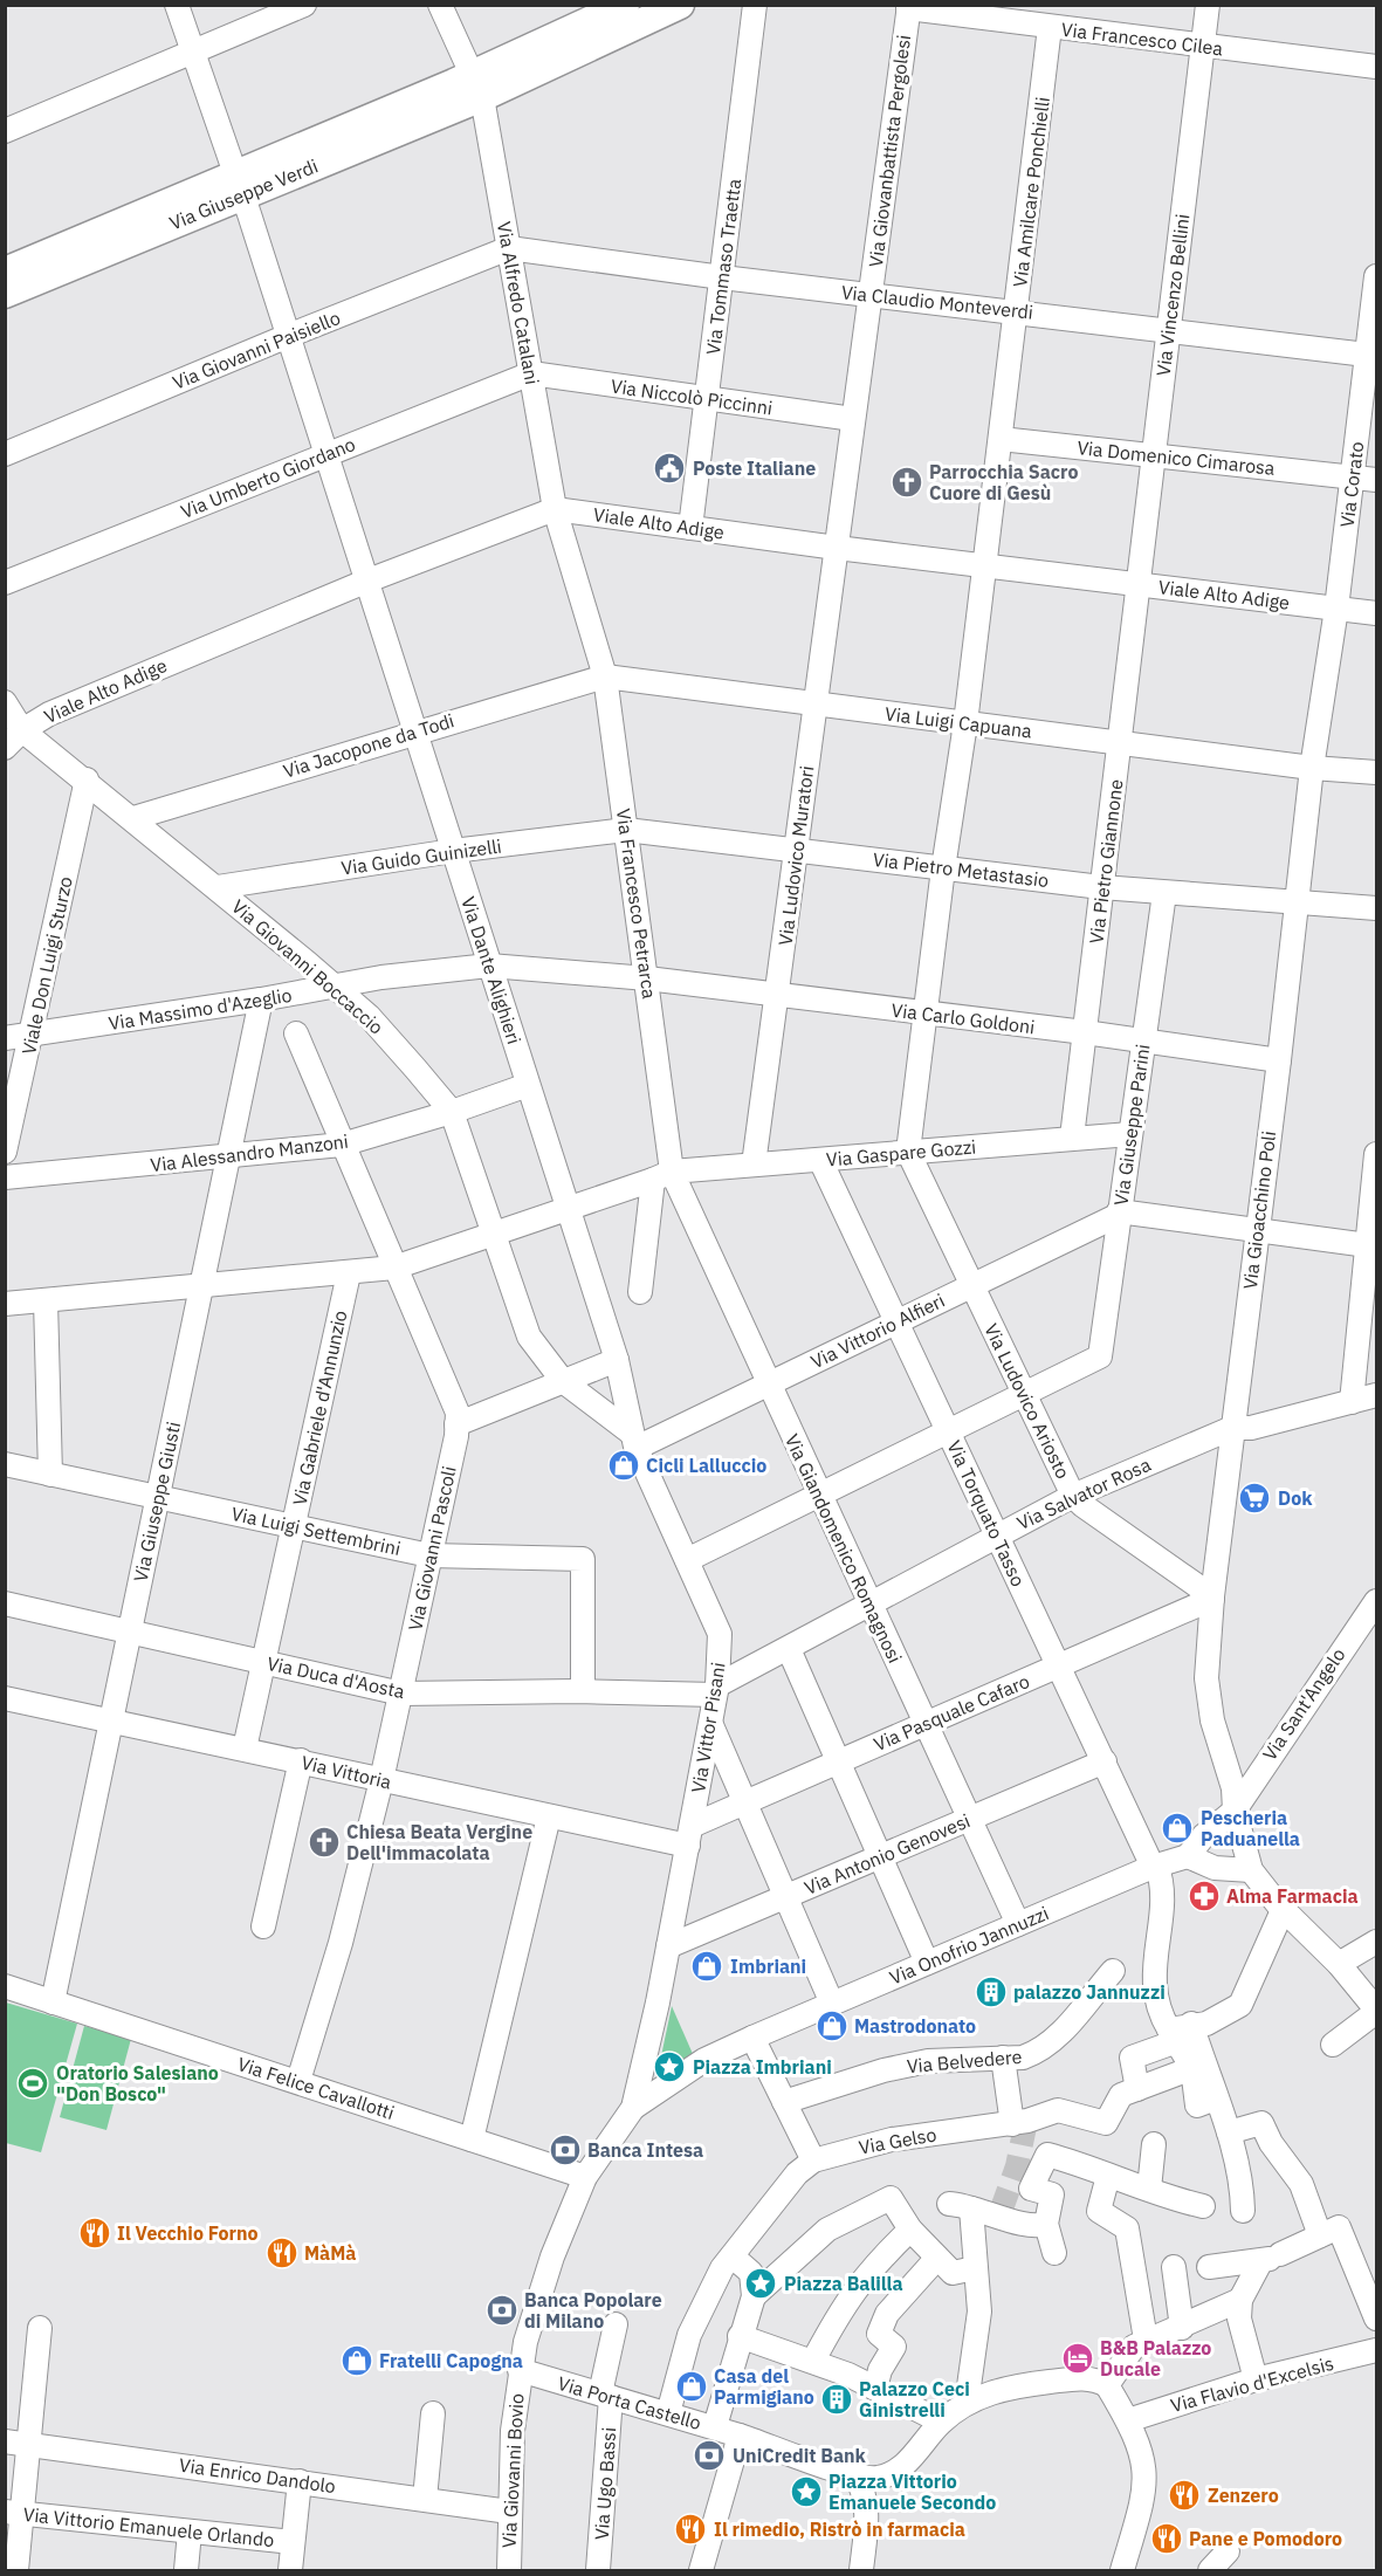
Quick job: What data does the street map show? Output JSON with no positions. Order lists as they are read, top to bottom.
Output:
{
  "streets": {
    "main road": ["Via Giuseppe Verdi"],
    "street": [
      "Via Francesco Cilea",
      "Via Giovanbattista Pergolesi",
      "Via Amilcare Ponchielli",
      "Via Tommaso Traetta",
      "Via Vincenzo Bellini",
      "Via Claudio Monteverdi",
      "Via Alfredo Catalani",
      "Via Giovanni Paisiello",
      "Via Niccolò Piccinni",
      "Via Domenico Cimarosa",
      "Via Umberto Giordano",
      "Via Corato",
      "Viale Alto Adige",
      "Via Luigi Capuana",
      "Via Jacopone da Todi",
      "Via Ludovico Muratori",
      "Via Guido Guinizelli",
      "Via Pietro Giannone",
      "Via Pietro Metastasio",
      "Via Francesco Petrarca",
      "Viale Don Luigi Sturzo",
      "Via Giovanni Boccaccio",
      "Via Dante Alighieri",
      "Via Massimo d'Azeglio",
      "Via Carlo Goldoni",
      "Via Giuseppe Parini",
      "Via Alessandro Manzoni",
      "Via Gaspare Gozzi",
      "Via Gioacchino Poli",
      "Via Vittorio Alfieri",
      "Via Ludovico Ariosto",
      "Via Gabriele d'Annunzio",
      "Via Salvator Rosa",
      "Via Giuseppe Giusti",
      "Via Torquato Tasso",
      "Via Luigi Settembrini",
      "Via Giovanni Pascoli",
      "Via Giandomenico Romagnosi",
      "Via Duca d'Aosta",
      "Via Sant'Angelo",
      "Via Pasquale Cafaro",
      "Via Vittor Pisani",
      "Via Vittoria",
      "Via Antonio Genovesi",
      "Via Onofrio Jannuzzi",
      "Via Belvedere",
      "Via Felice Cavallotti",
      "Via Gelso",
      "Via Flavio d'Excelsis",
      "Via Porta Castello",
      "Via Giovanni Bovio",
      "Via Enrico Dandolo",
      "Via Ugo Bassi",
      "Via Vittorio Emanuele Orlando"
    ]
  },
  "crossings": [
    ["Via Francesco Cilea", "Via Giovanbattista Pergolesi"],
    ["Via Francesco Cilea", "Via Amilcare Ponchielli"],
    ["Via Francesco Cilea", "Via Vincenzo Bellini"],
    ["Via Giovanbattista Pergolesi", "Via Claudio Monteverdi"],
    ["Via Giovanbattista Pergolesi", "Via Niccolò Piccinni"],
    ["Via Giovanbattista Pergolesi", "Viale Alto Adige"],
    ["Via Giovanbattista Pergolesi", "Via Ludovico Muratori"],
    ["Via Amilcare Ponchielli", "Via Claudio Monteverdi"],
    ["Via Amilcare Ponchielli", "Via Domenico Cimarosa"],
    ["Via Amilcare Ponchielli", "Viale Alto Adige"],
    ["Via Amilcare Ponchielli", "Via Luigi Capuana"],
    ["Via Amilcare Ponchielli", "Via Pietro Metastasio"],
    ["Via Amilcare Ponchielli", "Via Carlo Goldoni"],
    ["Via Amilcare Ponchielli", "Via Gaspare Gozzi"],
    ["Via Amilcare Ponchielli", "Via Ludovico Ariosto"],
    ["Via Giuseppe Verdi", "Via Alfredo Catalani"],
    ["Via Giuseppe Verdi", "Via Dante Alighieri"],
    ["Via Tommaso Traetta", "Via Claudio Monteverdi"],
    ["Via Tommaso Traetta", "Via Niccolò Piccinni"],
    ["Via Tommaso Traetta", "Viale Alto Adige"],
    ["Via Vincenzo Bellini", "Via Claudio Monteverdi"],
    ["Via Vincenzo Bellini", "Via Domenico Cimarosa"],
    ["Via Vincenzo Bellini", "Viale Alto Adige"],
    ["Via Vincenzo Bellini", "Via Pietro Giannone"],
    ["Via Claudio Monteverdi", "Via Alfredo Catalani"],
    ["Via Claudio Monteverdi", "Via Giovanni Paisiello"],
    ["Via Claudio Monteverdi", "Via Corato"],
    ["Via Alfredo Catalani", "Via Giovanni Paisiello"],
    ["Via Alfredo Catalani", "Via Niccolò Piccinni"],
    ["Via Alfredo Catalani", "Via Umberto Giordano"],
    ["Via Alfredo Catalani", "Viale Alto Adige"],
    ["Via Alfredo Catalani", "Via Francesco Petrarca"],
    ["Via Giovanni Paisiello", "Via Dante Alighieri"],
    ["Via Niccolò Piccinni", "Via Umberto Giordano"],
    ["Via Domenico Cimarosa", "Via Corato"],
    ["Via Umberto Giordano", "Via Dante Alighieri"],
    ["Via Corato", "Viale Alto Adige"],
    ["Via Corato", "Via Gioacchino Poli"],
    ["Viale Alto Adige", "Via Ludovico Muratori"],
    ["Viale Alto Adige", "Via Pietro Giannone"],
    ["Viale Alto Adige", "Via Francesco Petrarca"],
    ["Viale Alto Adige", "Via Giovanni Boccaccio"],
    ["Viale Alto Adige", "Via Dante Alighieri"],
    ["Viale Alto Adige", "Via Gioacchino Poli"],
    ["Via Luigi Capuana", "Via Jacopone da Todi"],
    ["Via Luigi Capuana", "Via Ludovico Muratori"],
    ["Via Luigi Capuana", "Via Pietro Giannone"],
    ["Via Luigi Capuana", "Via Francesco Petrarca"],
    ["Via Luigi Capuana", "Via Gioacchino Poli"],
    ["Via Jacopone da Todi", "Via Francesco Petrarca"],
    ["Via Jacopone da Todi", "Via Giovanni Boccaccio"],
    ["Via Jacopone da Todi", "Via Dante Alighieri"],
    ["Via Ludovico Muratori", "Via Pietro Metastasio"],
    ["Via Ludovico Muratori", "Via Carlo Goldoni"],
    ["Via Ludovico Muratori", "Via Gaspare Gozzi"],
    ["Via Guido Guinizelli", "Via Pietro Metastasio"],
    ["Via Guido Guinizelli", "Via Francesco Petrarca"],
    ["Via Guido Guinizelli", "Via Giovanni Boccaccio"],
    ["Via Guido Guinizelli", "Via Dante Alighieri"],
    ["Via Pietro Giannone", "Via Pietro Metastasio"],
    ["Via Pietro Giannone", "Via Carlo Goldoni"],
    ["Via Pietro Giannone", "Via Gaspare Gozzi"],
    ["Via Pietro Metastasio", "Via Francesco Petrarca"],
    ["Via Pietro Metastasio", "Via Giuseppe Parini"],
    ["Via Pietro Metastasio", "Via Gioacchino Poli"],
    ["Via Francesco Petrarca", "Via Massimo d'Azeglio"],
    ["Via Francesco Petrarca", "Via Carlo Goldoni"],
    ["Via Francesco Petrarca", "Via Gaspare Gozzi"],
    ["Via Francesco Petrarca", "Via Giandomenico Romagnosi"],
    ["Viale Don Luigi Sturzo", "Via Giovanni Boccaccio"],
    ["Viale Don Luigi Sturzo", "Via Massimo d'Azeglio"],
    ["Via Giovanni Boccaccio", "Via Dante Alighieri"],
    ["Via Giovanni Boccaccio", "Via Massimo d'Azeglio"],
    ["Via Giovanni Boccaccio", "Via Alessandro Manzoni"],
    ["Via Giovanni Boccaccio", "Via Gaspare Gozzi"],
    ["Via Giovanni Boccaccio", "Via Vittorio Alfieri"],
    ["Via Giovanni Boccaccio", "Via Vittor Pisani"],
    ["Via Dante Alighieri", "Via Massimo d'Azeglio"],
    ["Via Dante Alighieri", "Via Alessandro Manzoni"],
    ["Via Dante Alighieri", "Via Gaspare Gozzi"],
    ["Via Dante Alighieri", "Via Vittorio Alfieri"],
    ["Via Dante Alighieri", "Via Vittor Pisani"],
    ["Via Massimo d'Azeglio", "Via Carlo Goldoni"],
    ["Via Massimo d'Azeglio", "Via Giuseppe Giusti"],
    ["Via Carlo Goldoni", "Via Giuseppe Parini"],
    ["Via Carlo Goldoni", "Via Gioacchino Poli"],
    ["Via Giuseppe Parini", "Via Gaspare Gozzi"],
    ["Via Giuseppe Parini", "Via Vittorio Alfieri"],
    ["Via Giuseppe Parini", "Via Ludovico Ariosto"],
    ["Via Alessandro Manzoni", "Via Giuseppe Giusti"],
    ["Via Alessandro Manzoni", "Via Giovanni Pascoli"],
    ["Via Gaspare Gozzi", "Via Ludovico Ariosto"],
    ["Via Gaspare Gozzi", "Via Gabriele d'Annunzio"],
    ["Via Gaspare Gozzi", "Via Giuseppe Giusti"],
    ["Via Gaspare Gozzi", "Via Torquato Tasso"],
    ["Via Gaspare Gozzi", "Via Giovanni Pascoli"],
    ["Via Gaspare Gozzi", "Via Giandomenico Romagnosi"],
    ["Via Gioacchino Poli", "Via Ludovico Ariosto"],
    ["Via Gioacchino Poli", "Via Salvator Rosa"],
    ["Via Gioacchino Poli", "Via Sant'Angelo"],
    ["Via Gioacchino Poli", "Via Pasquale Cafaro"],
    ["Via Vittorio Alfieri", "Via Ludovico Ariosto"],
    ["Via Vittorio Alfieri", "Via Torquato Tasso"],
    ["Via Vittorio Alfieri", "Via Giandomenico Romagnosi"],
    ["Via Vittorio Alfieri", "Via Vittor Pisani"],
    ["Via Ludovico Ariosto", "Via Salvator Rosa"],
    ["Via Ludovico Ariosto", "Via Pasquale Cafaro"],
    ["Via Gabriele d'Annunzio", "Via Luigi Settembrini"],
    ["Via Gabriele d'Annunzio", "Via Duca d'Aosta"],
    ["Via Gabriele d'Annunzio", "Via Vittoria"],
    ["Via Salvator Rosa", "Via Torquato Tasso"],
    ["Via Salvator Rosa", "Via Giandomenico Romagnosi"],
    ["Via Salvator Rosa", "Via Duca d'Aosta"],
    ["Via Salvator Rosa", "Via Vittor Pisani"],
    ["Via Giuseppe Giusti", "Via Luigi Settembrini"],
    ["Via Giuseppe Giusti", "Via Duca d'Aosta"],
    ["Via Giuseppe Giusti", "Via Vittoria"],
    ["Via Giuseppe Giusti", "Via Felice Cavallotti"],
    ["Via Torquato Tasso", "Via Pasquale Cafaro"],
    ["Via Torquato Tasso", "Via Antonio Genovesi"],
    ["Via Torquato Tasso", "Via Onofrio Jannuzzi"],
    ["Via Luigi Settembrini", "Via Giovanni Pascoli"],
    ["Via Luigi Settembrini", "Via Duca d'Aosta"],
    ["Via Giovanni Pascoli", "Via Duca d'Aosta"],
    ["Via Giovanni Pascoli", "Via Vittoria"],
    ["Via Giovanni Pascoli", "Via Felice Cavallotti"],
    ["Via Giandomenico Romagnosi", "Via Pasquale Cafaro"],
    ["Via Giandomenico Romagnosi", "Via Antonio Genovesi"],
    ["Via Giandomenico Romagnosi", "Via Onofrio Jannuzzi"],
    ["Via Duca d'Aosta", "Via Vittor Pisani"],
    ["Via Sant'Angelo", "Via Onofrio Jannuzzi"],
    ["Via Pasquale Cafaro", "Via Vittor Pisani"],
    ["Via Pasquale Cafaro", "Via Vittoria"],
    ["Via Vittor Pisani", "Via Vittoria"],
    ["Via Vittor Pisani", "Via Antonio Genovesi"],
    ["Via Vittor Pisani", "Via Giovanni Bovio"],
    ["Via Felice Cavallotti", "Via Giovanni Bovio"],
    ["Via Gelso", "Via Porta Castello"],
    ["Via Porta Castello", "Via Giovanni Bovio"],
    ["Via Porta Castello", "Via Ugo Bassi"],
    ["Via Giovanni Bovio", "Via Enrico Dandolo"]
  ],
  "places": {
    "public building": ["Poste Italiane"],
    "church": ["Parrocchia Sacro Cuore di Gesù", "Chiesa Beata Vergine Dell'immacolata"],
    "shop": [
      "Cicli Lalluccio",
      "Pescheria Paduanella",
      "Imbriani",
      "Mastrodonato",
      "Fratelli Capogna",
      "Casa del Parmigiano"
    ],
    "supermarket": ["Dok"],
    "pharmacy": ["Alma Farmacia"],
    "building": ["palazzo Jannuzzi", "Palazzo Ceci Ginistrelli"],
    "place": ["Piazza Imbriani", "Piazza Balilla", "Piazza Vittorio Emanuele Secondo"],
    "sports": ["Oratorio Salesiano \"Don Bosco\""],
    "bank": ["Banca Intesa", "Banca Popolare di Milano", "UniCredit Bank"],
    "restaurant": [
      "Il Vecchio Forno",
      "MàMà",
      "Zenzero",
      "Il rimedio, Ristrò in farmacia",
      "Pane e Pomodoro"
    ],
    "hotel": ["B&B Palazzo Ducale"]
  }
}
